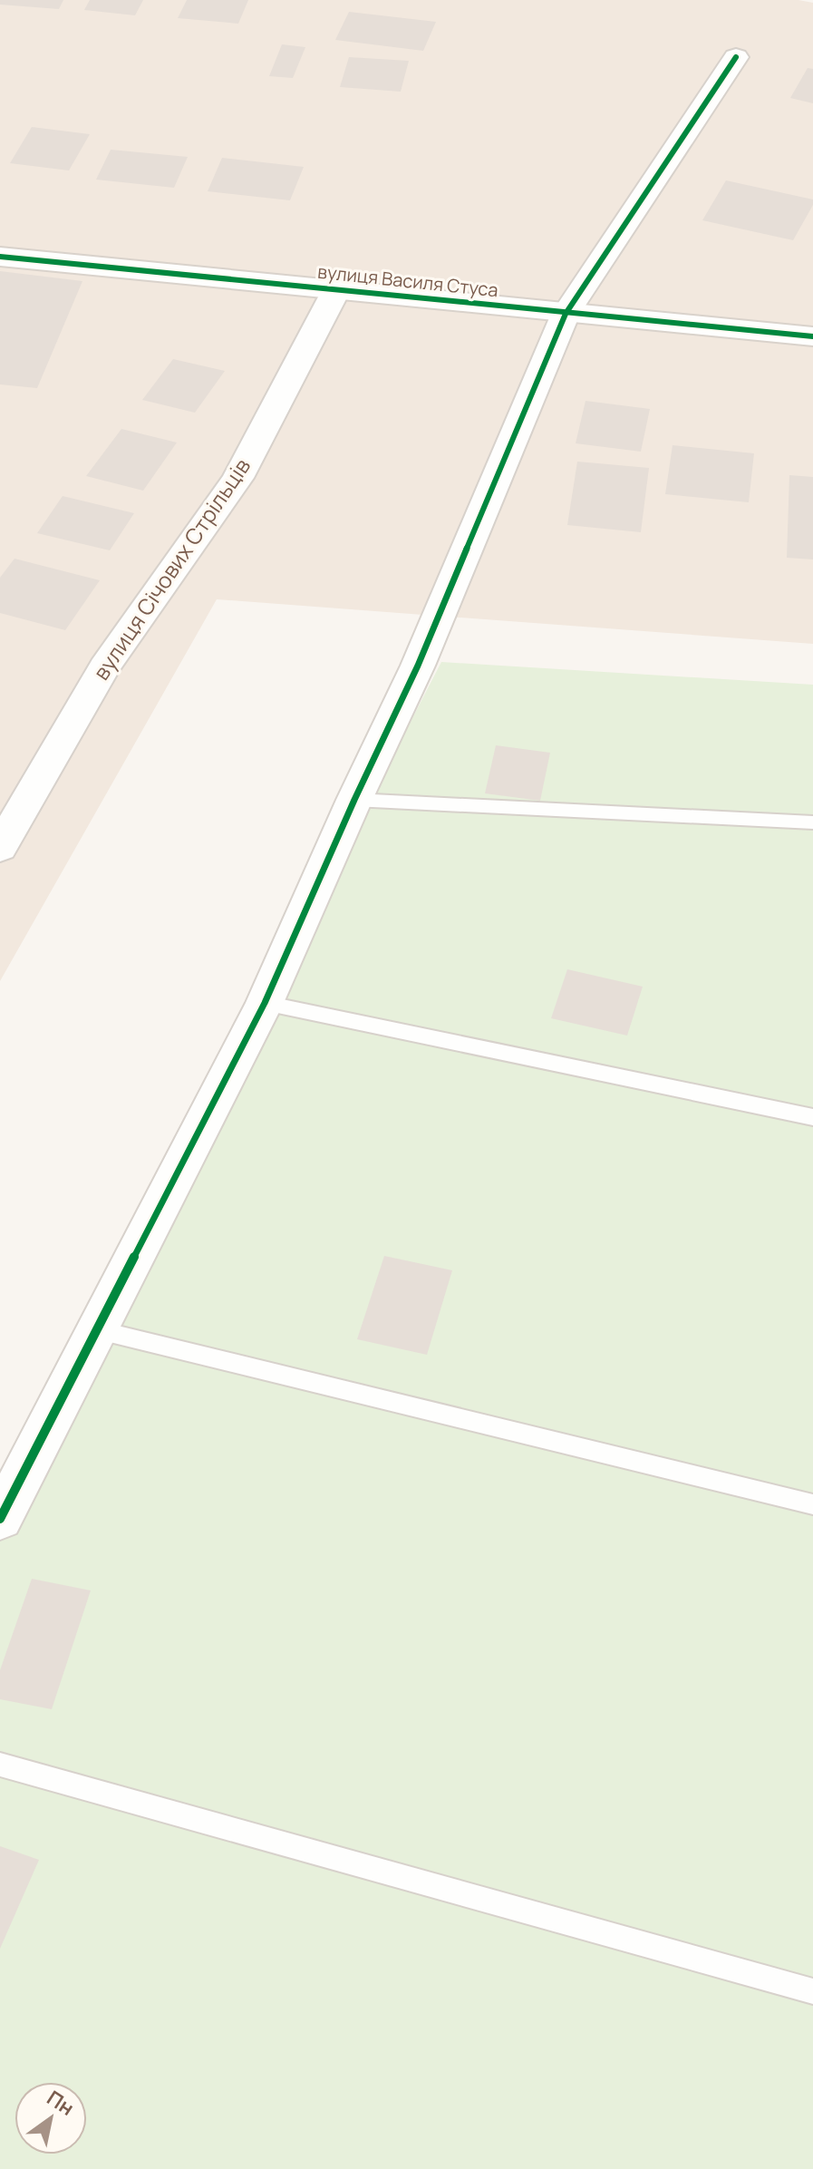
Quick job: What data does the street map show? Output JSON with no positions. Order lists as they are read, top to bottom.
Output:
{
  "streets": {
    "street": ["вулиця Василя Стуса", "вулиця Січових Стрільців"]
  },
  "crossings": [
    ["вулиця Василя Стуса", "вулиця Січових Стрільців"]
  ],
  "north": "top right"
}
